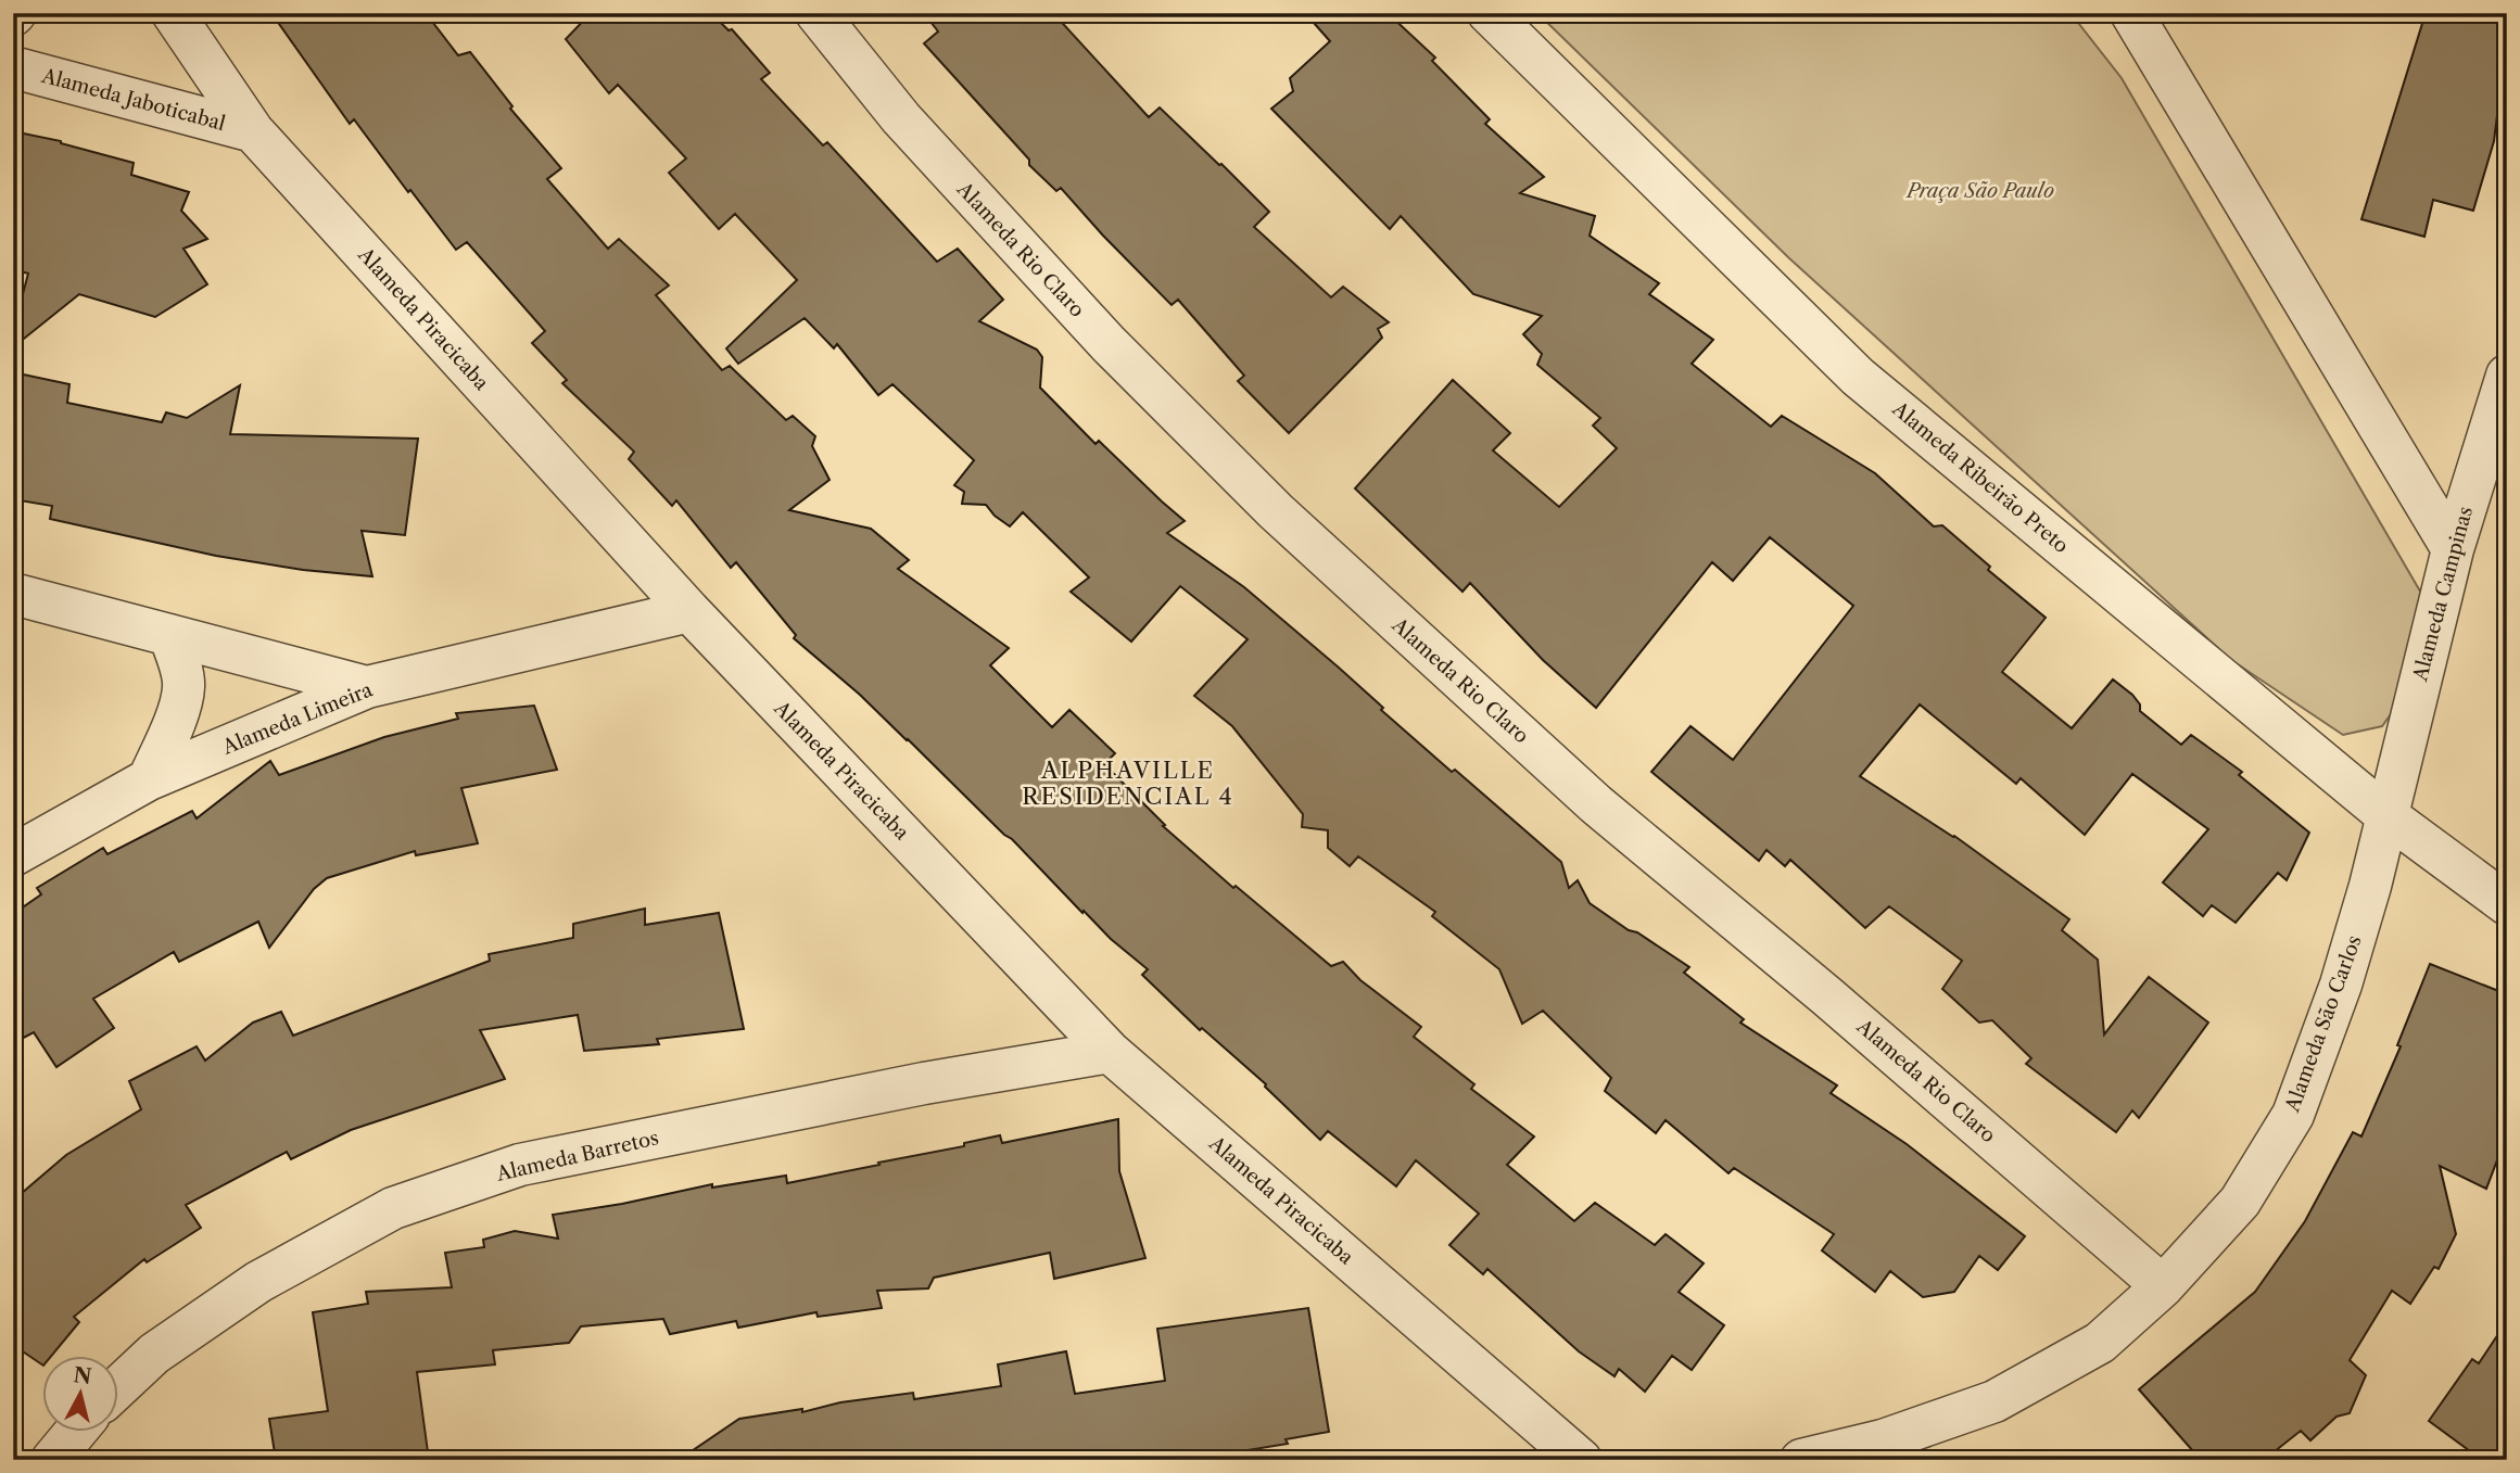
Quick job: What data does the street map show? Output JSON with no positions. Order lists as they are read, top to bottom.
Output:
{
  "streets": {
    "street": [
      "Alameda Jaboticabal",
      "Alameda Rio Claro",
      "Alameda Piracicaba",
      "Alameda Ribeirão Preto",
      "Alameda Campinas",
      "Alameda Limeira",
      "Alameda São Carlos",
      "Alameda Barretos"
    ]
  },
  "crossings": [
    ["Alameda Jaboticabal", "Alameda Piracicaba"],
    ["Alameda Rio Claro", "Alameda São Carlos"],
    ["Alameda Piracicaba", "Alameda Limeira"],
    ["Alameda Piracicaba", "Alameda Barretos"],
    ["Alameda Ribeirão Preto", "Alameda Campinas"],
    ["Alameda Ribeirão Preto", "Alameda São Carlos"],
    ["Alameda Campinas", "Alameda São Carlos"]
  ],
  "districts": ["ALPHAVILLE RESIDENCIAL 4"],
  "parks": ["Praça São Paulo"],
  "north": "top"
}
